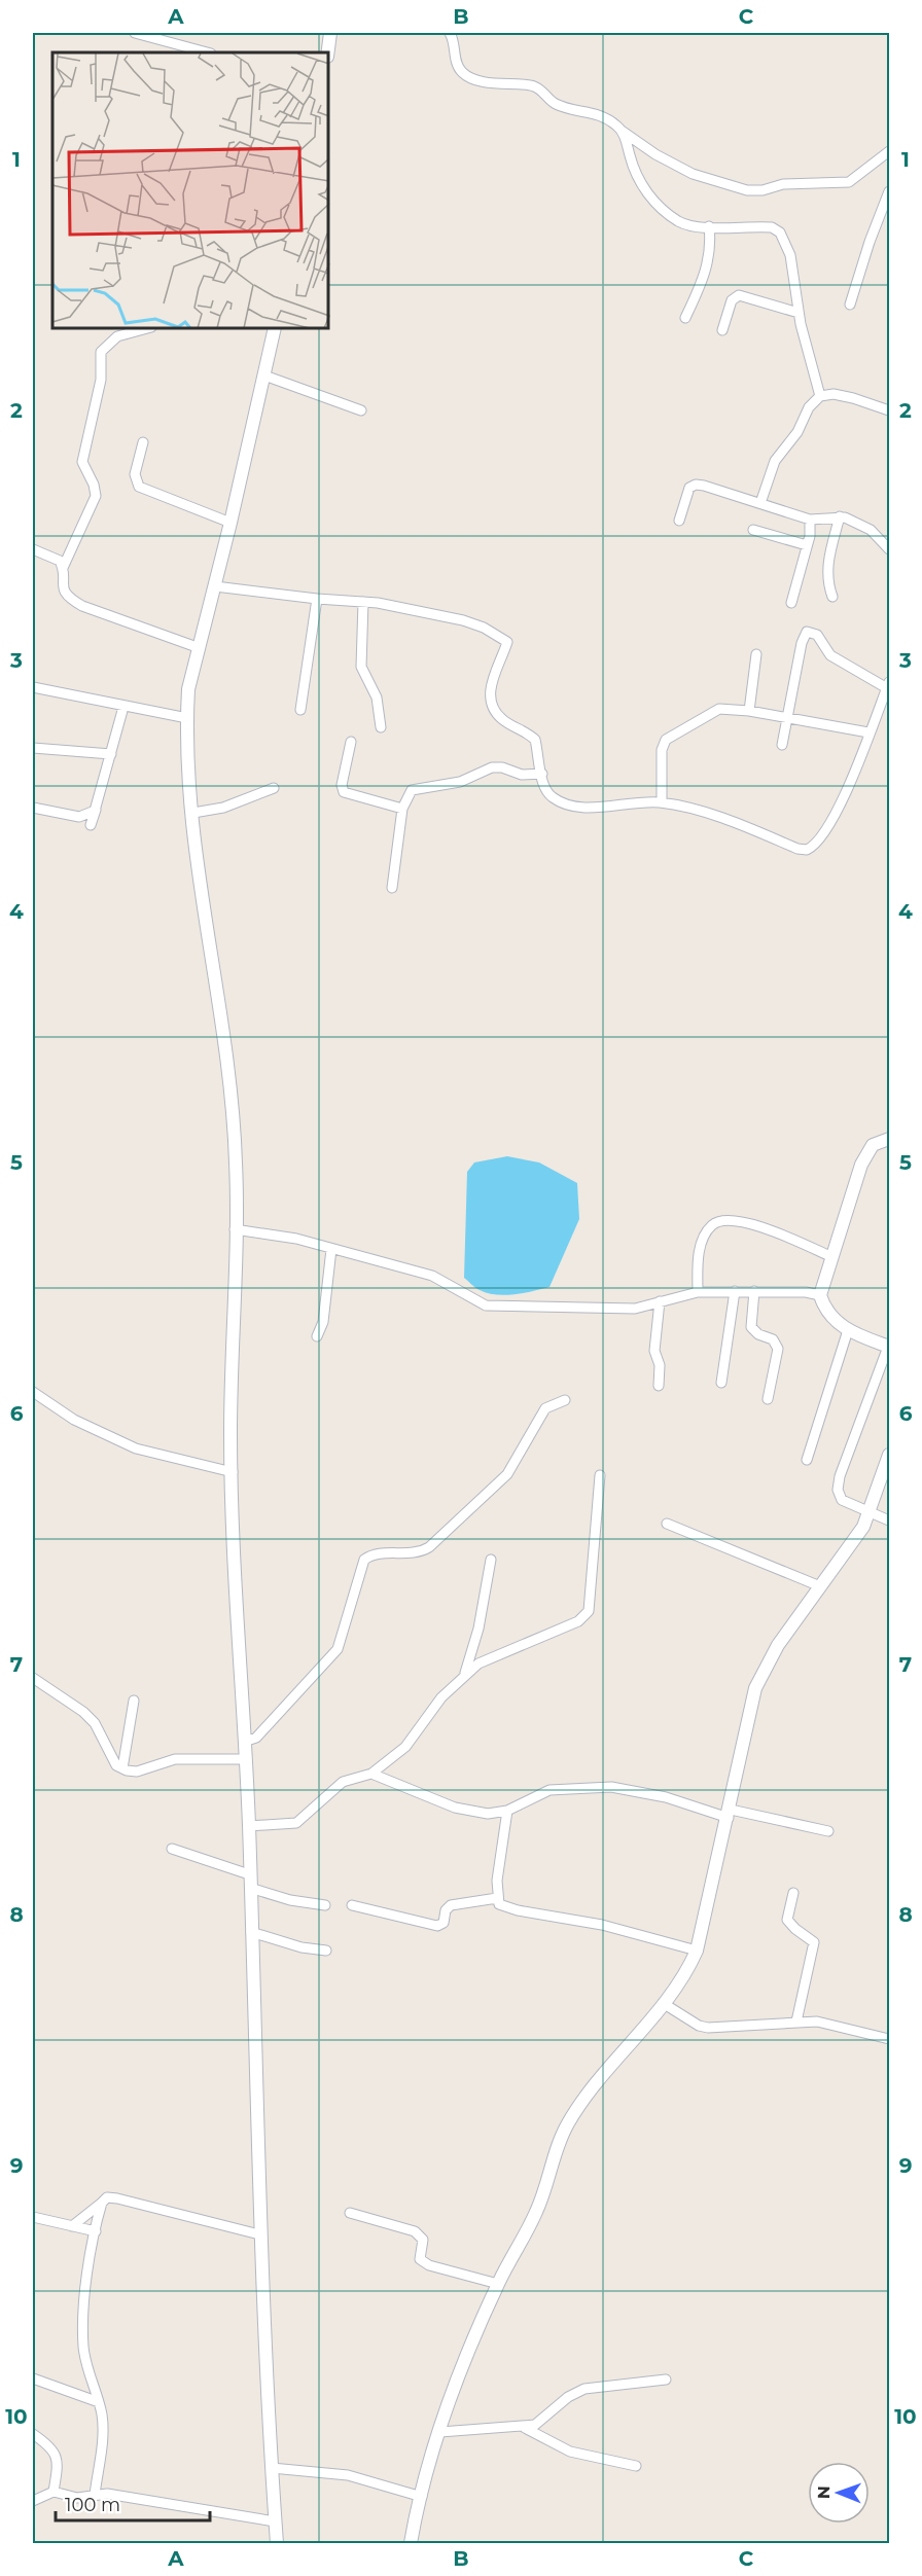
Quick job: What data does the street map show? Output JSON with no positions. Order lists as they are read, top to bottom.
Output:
{
  "scale_bar": "100 m",
  "north": "left",
  "grid": {
    "columns": ["A", "B", "C"],
    "rows": [
      "1",
      "2",
      "3",
      "4",
      "5",
      "6",
      "7",
      "8",
      "9",
      "10"
    ]
  }
}
